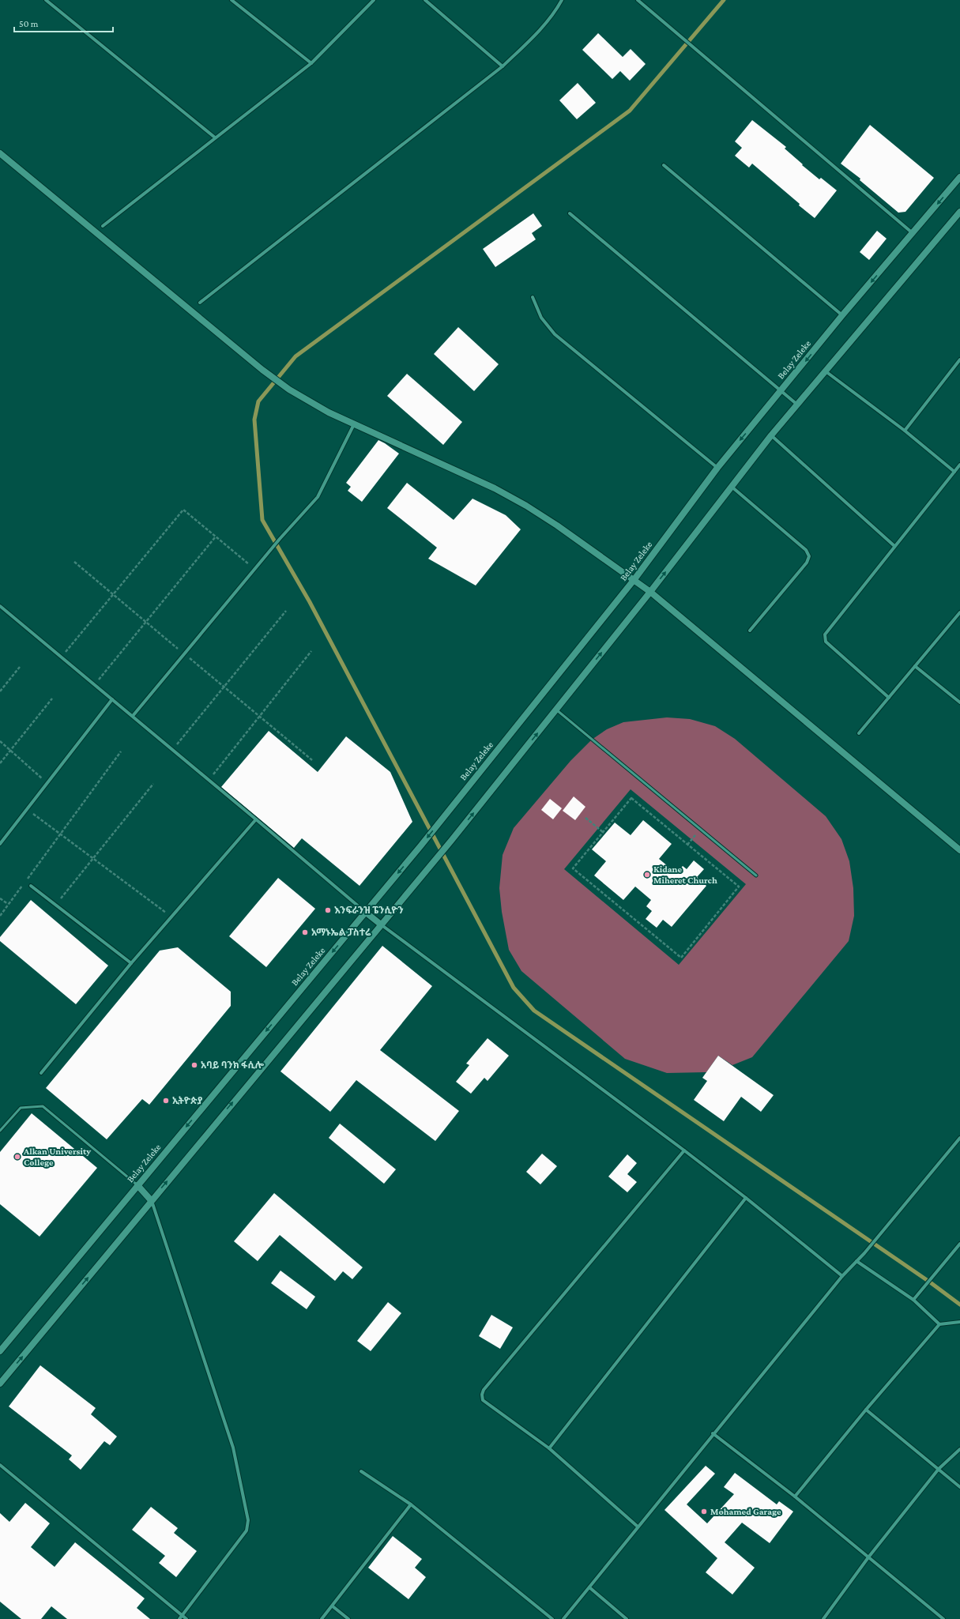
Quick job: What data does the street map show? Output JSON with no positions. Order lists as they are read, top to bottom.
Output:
{
  "streets": {
    "street": ["Belay Zeleke"]
  },
  "places": [
    "Kidane Miheret Church",
    "እንፍራንዝ ፔንሲዮን",
    "አማኑኤል ፓስተሬ",
    "አባይ ባንክ ፋሲሎ",
    "ኢትዮጵያ",
    "Alkan University College",
    "Mohamed Garage"
  ],
  "scale_bar": "50 m"
}
